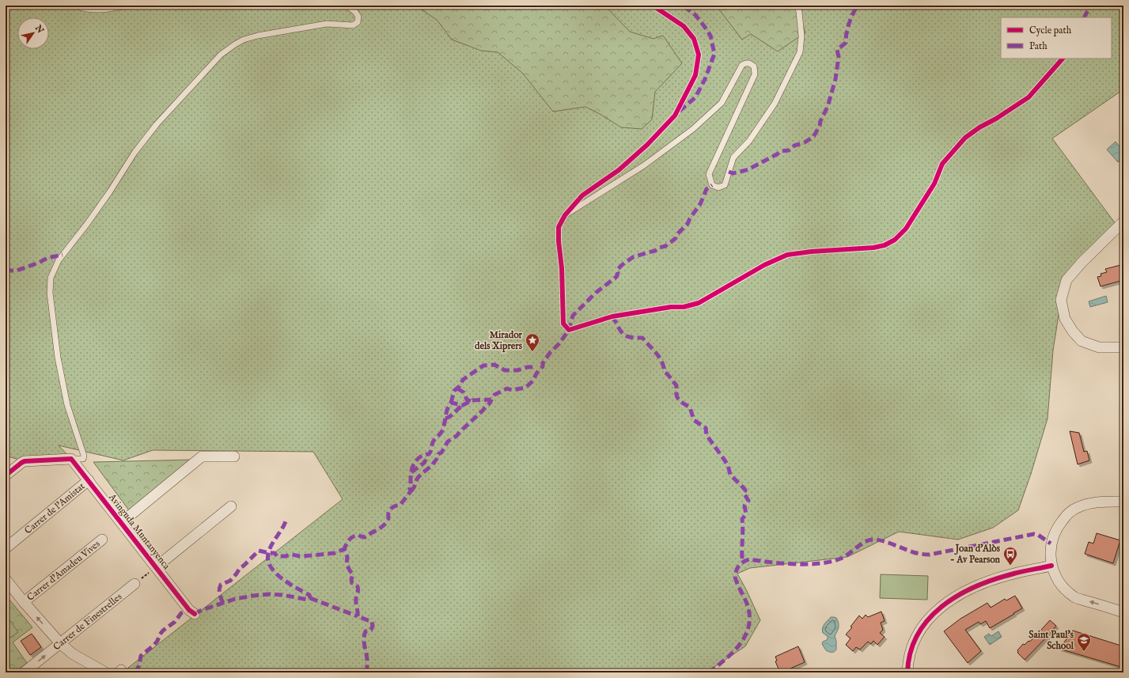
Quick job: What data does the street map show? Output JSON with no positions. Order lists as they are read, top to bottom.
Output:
{
  "streets": {
    "street": [
      "Carrer de l'Amistat",
      "Avinguda Muntanyenca",
      "Carrer d'Amadeu Vives",
      "Carrer de Finestrelles"
    ]
  },
  "crossings": [
    ["Carrer de l'Amistat", "Avinguda Muntanyenca"]
  ],
  "places": {
    "place": ["Mirador dels Xiprers"],
    "bus stop": ["Joan d'Alòs - Av Pearson"],
    "school or university": ["Saint Paul's School"]
  },
  "legend": ["Cycle path", "Path"],
  "north": "top right"
}
